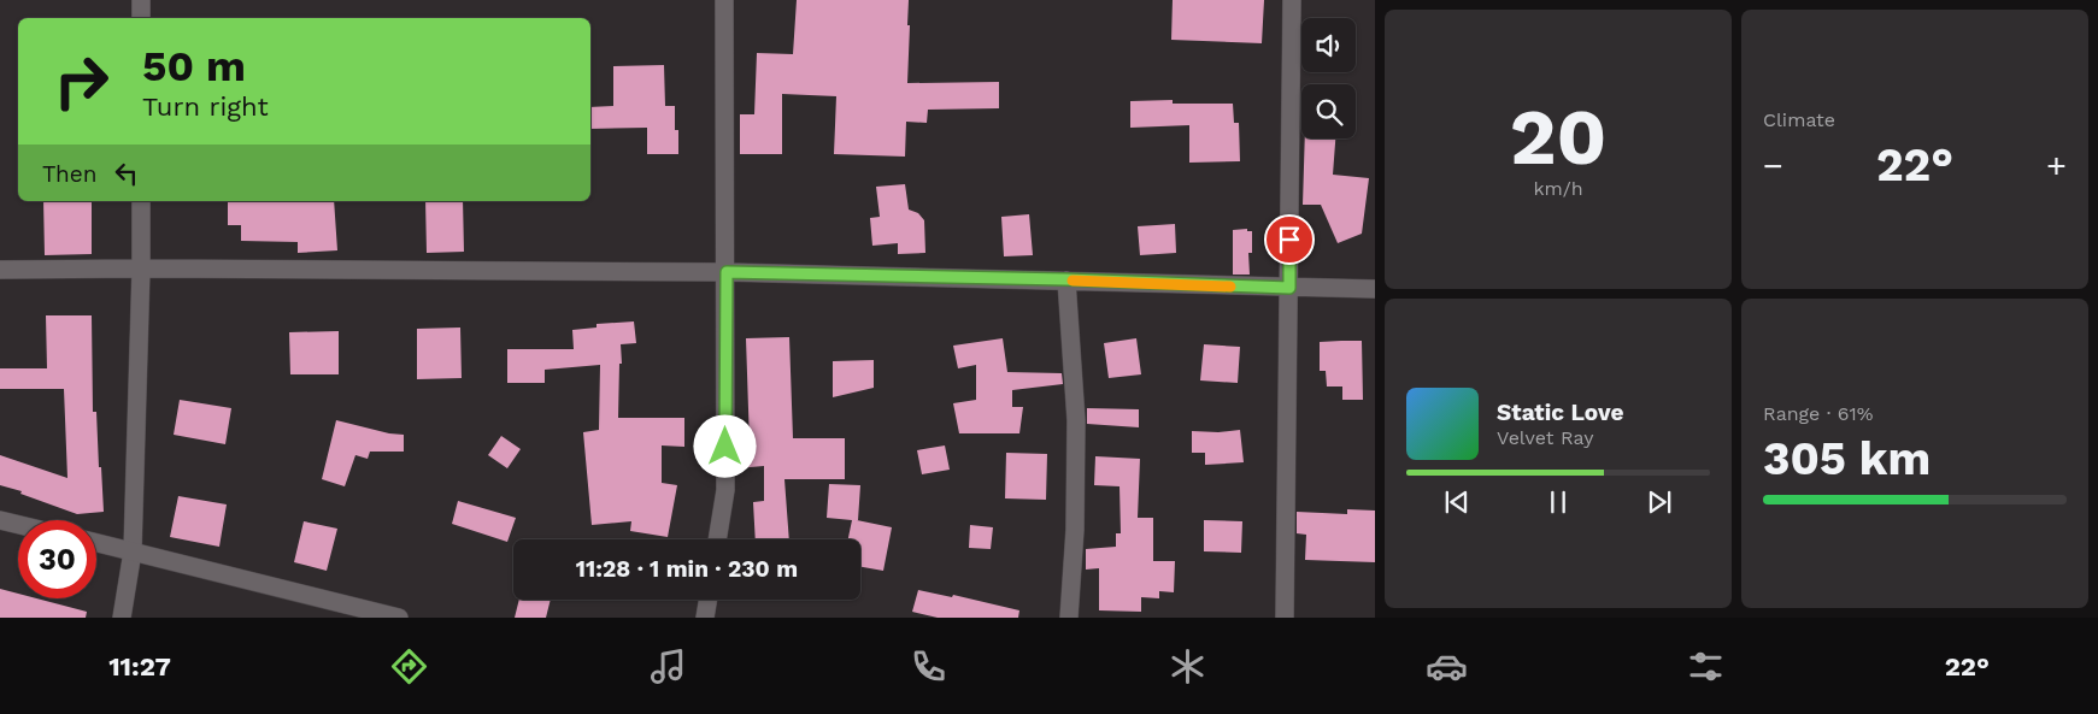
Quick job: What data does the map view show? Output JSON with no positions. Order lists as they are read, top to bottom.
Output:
{
  "page": {
    "tile": [
      ["20", "km/h"],
      "Climate",
      ["Range · 61%", "305 km"]
    ],
    "turn": ["50 m", "Turn right"],
    "heat": ["−", "22°", "+"],
    "then": "Then",
    "song": ["Static Love", "Velvet Ray"],
    "limit": "30",
    "trip": "11:28 · 1 min · 230 m",
    "tabs": ["11:27", "22°"]
  }
}
